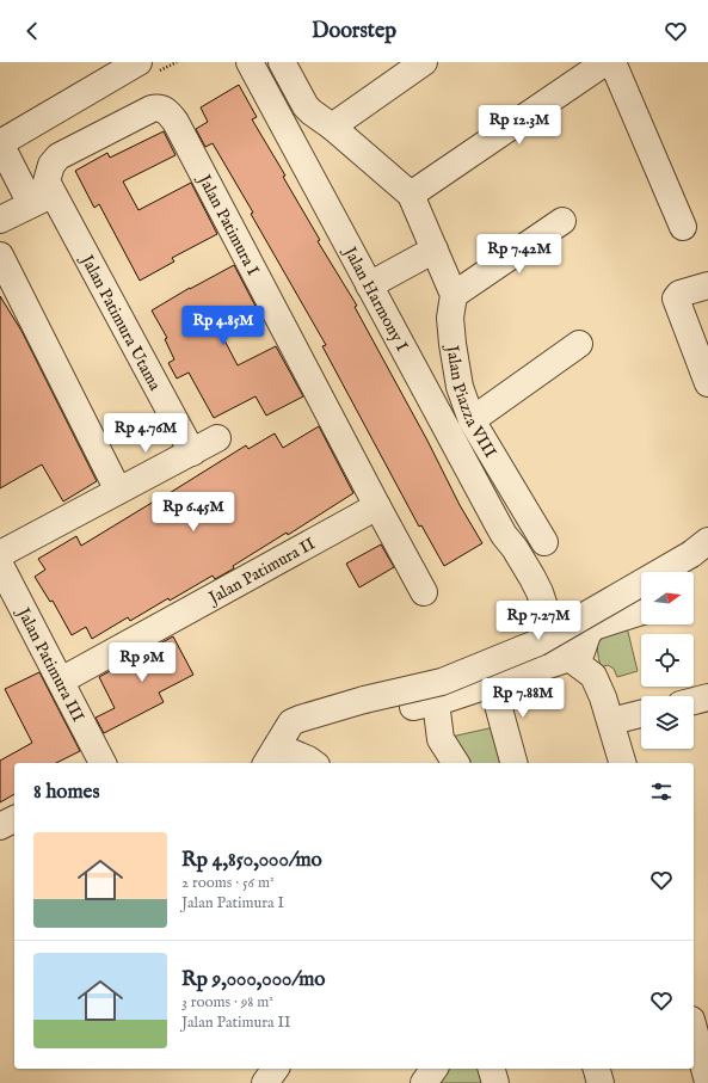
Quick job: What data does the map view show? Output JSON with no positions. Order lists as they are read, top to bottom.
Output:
{
  "streets": {
    "street": [
      "Jalan Patimura I",
      "Jalan Harmony I",
      "Jalan Patimura Utama",
      "Jalan Piazza VIII",
      "Jalan Patimura II",
      "Jalan Patimura III"
    ]
  },
  "crossings": [
    ["Jalan Patimura I", "Jalan Patimura Utama"],
    ["Jalan Patimura I", "Jalan Patimura II"],
    ["Jalan Patimura II", "Jalan Patimura III"]
  ],
  "north": "right",
  "page": {
    "header": "Doorstep",
    "price": [
      "Rp 12.3M",
      "Rp 7.42M",
      "Rp 4.85M",
      "Rp 4.76M",
      "Rp 6.45M",
      "Rp 7.27M",
      "Rp 9M",
      "Rp 7.88M"
    ],
    "heading": "8 homes",
    "list": [
      {
        "name": "Rp 4,850,000/mo",
        "note": "2 rooms · 56 m² · Jalan Patimura I"
      },
      {
        "name": "Rp 9,000,000/mo",
        "note": "3 rooms · 98 m² · Jalan Patimura II"
      }
    ]
  }
}
